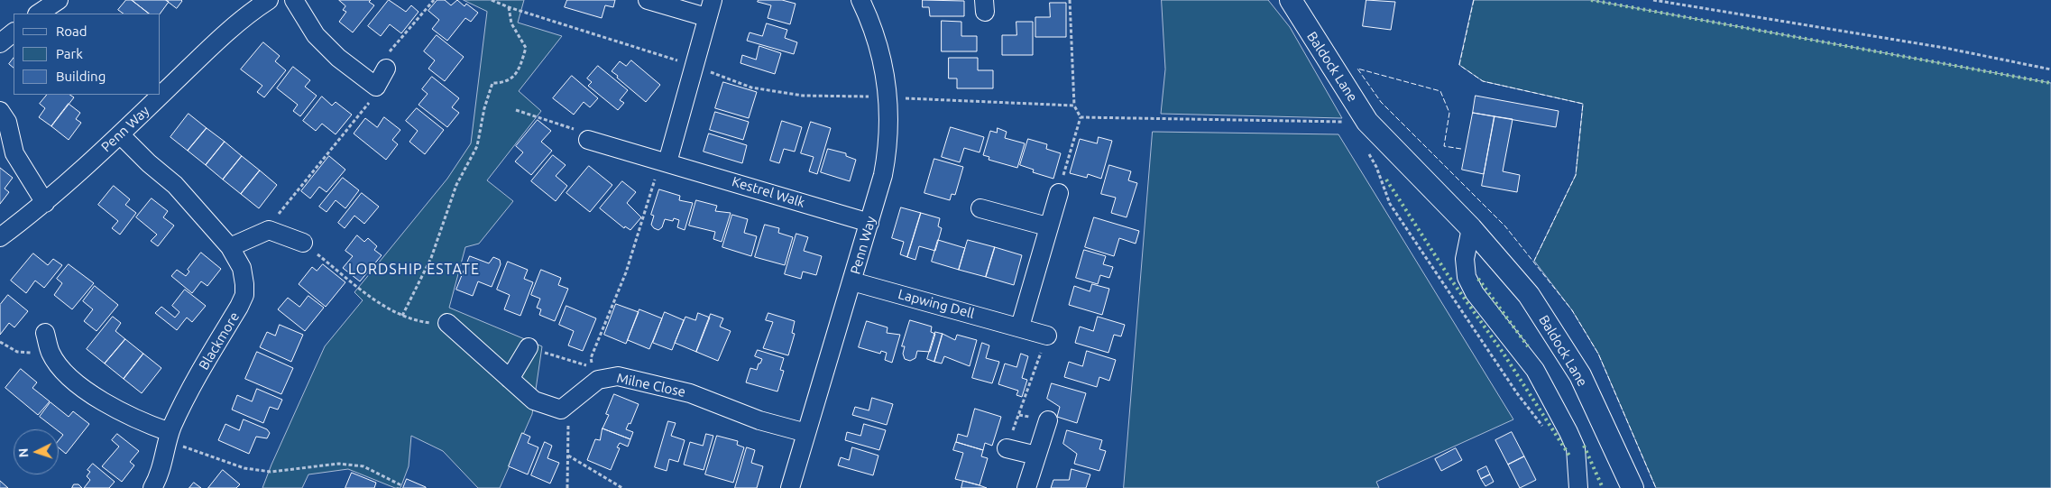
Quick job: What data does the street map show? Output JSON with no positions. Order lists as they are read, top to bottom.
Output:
{
  "streets": {
    "street": [
      "Baldock Lane",
      "Penn Way",
      "Kestrel Walk",
      "Lapwing Dell",
      "Blackmore",
      "Milne Close"
    ]
  },
  "crossings": [
    ["Penn Way", "Kestrel Walk"],
    ["Penn Way", "Lapwing Dell"],
    ["Penn Way", "Blackmore"],
    ["Penn Way", "Milne Close"]
  ],
  "districts": ["LORDSHIP ESTATE"],
  "legend": ["Road", "Park", "Building"],
  "north": "left"
}
